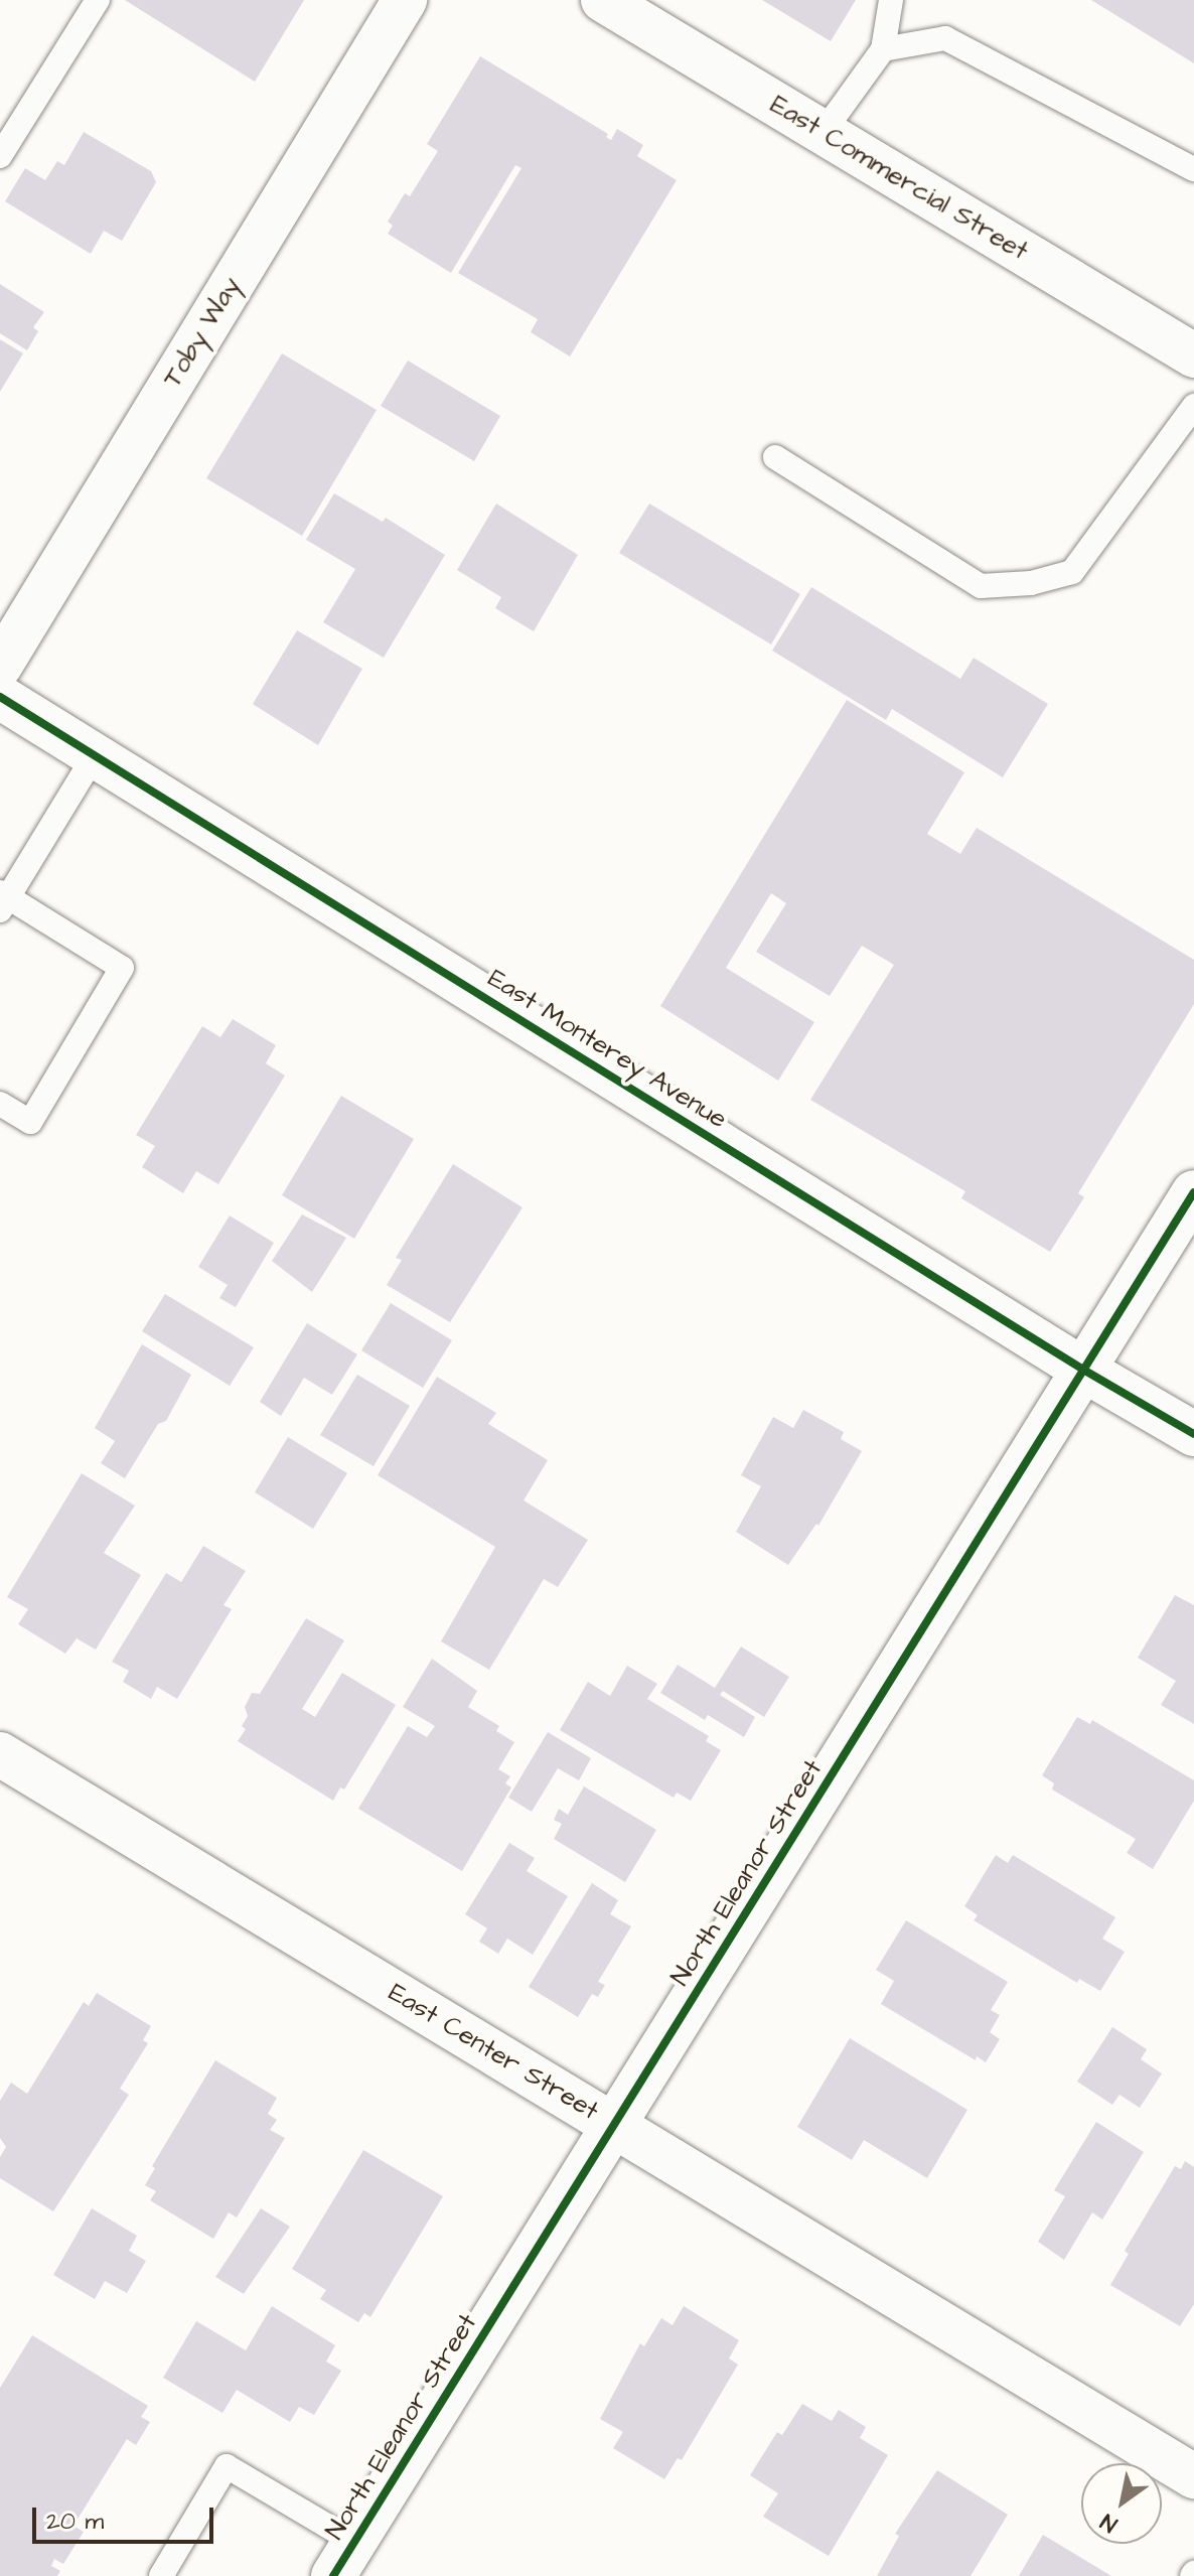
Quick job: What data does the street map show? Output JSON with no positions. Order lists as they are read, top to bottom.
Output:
{
  "streets": {
    "street": [
      "East Commercial Street",
      "Toby Way",
      "East Monterey Avenue",
      "North Eleanor Street",
      "East Center Street"
    ]
  },
  "crossings": [
    ["East Monterey Avenue", "North Eleanor Street"],
    ["North Eleanor Street", "East Center Street"]
  ],
  "scale_bar": "20 m",
  "north": "bottom left"
}
